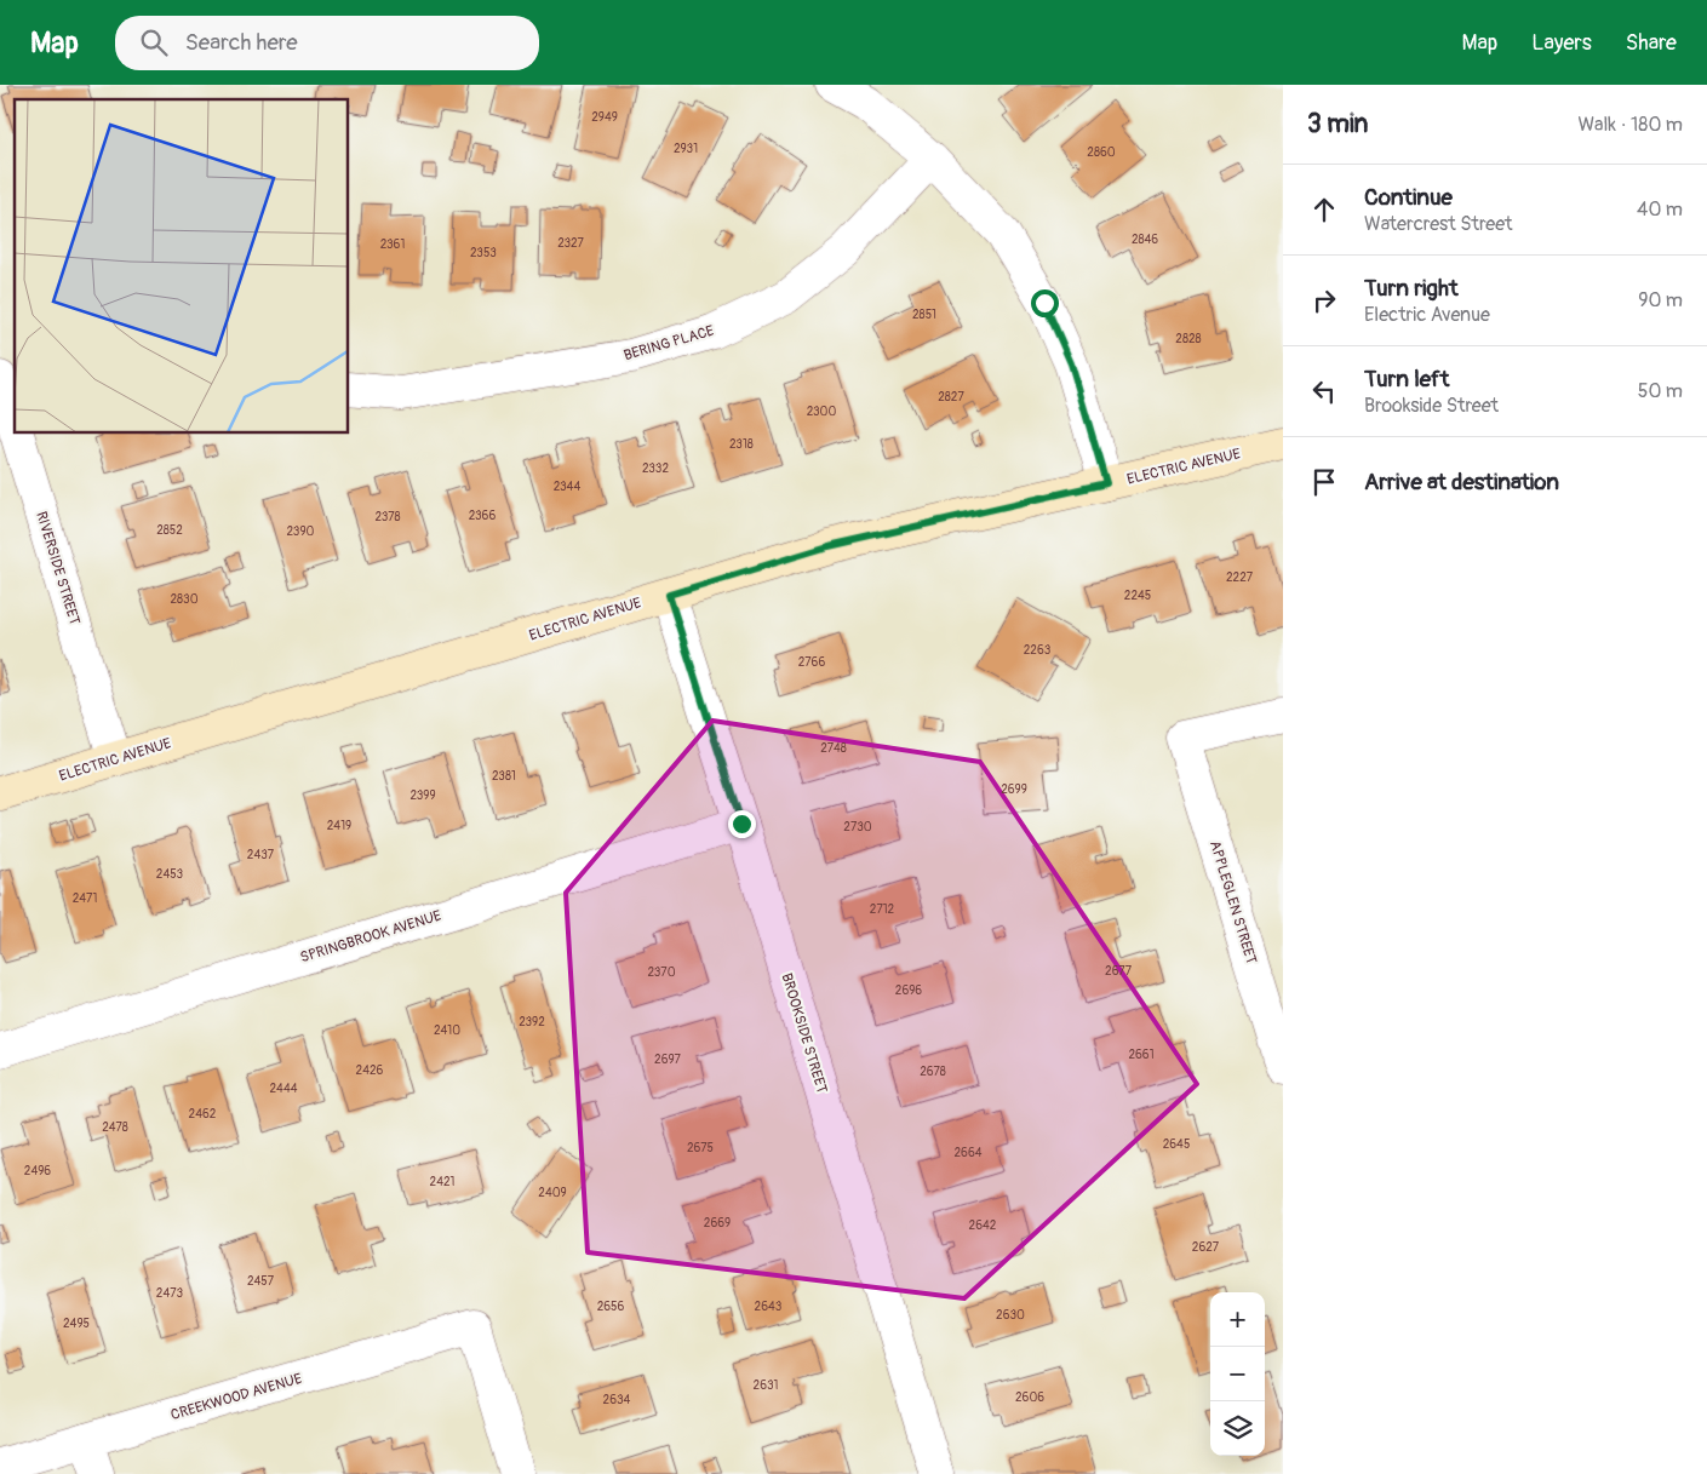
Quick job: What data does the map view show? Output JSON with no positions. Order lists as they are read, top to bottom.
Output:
{
  "streets": {
    "street": [
      "BERING PLACE",
      "ELECTRIC AVENUE",
      "RIVERSIDE STREET",
      "APPLEGLEN STREET",
      "SPRINGBROOK AVENUE",
      "BROOKSIDE STREET",
      "CREEKWOOD AVENUE"
    ]
  },
  "crossings": [
    ["ELECTRIC AVENUE", "RIVERSIDE STREET"],
    ["ELECTRIC AVENUE", "BROOKSIDE STREET"],
    ["SPRINGBROOK AVENUE", "BROOKSIDE STREET"]
  ],
  "house_numbers": [
    "2949",
    "2931",
    "2860",
    "2846",
    "2327",
    "2361",
    "2353",
    "2851",
    "2828",
    "2827",
    "2300",
    "2318",
    "2332",
    "2344",
    "2366",
    "2378",
    "2852",
    "2390",
    "2227",
    "2245",
    "2830",
    "2263",
    "2766",
    "2748",
    "2381",
    "2699",
    "2399",
    "2419",
    "2730",
    "2437",
    "2453",
    "2471",
    "2712",
    "2677",
    "2370",
    "2696",
    "2392",
    "2410",
    "2661",
    "2697",
    "2426",
    "2678",
    "2444",
    "2462",
    "2478",
    "2645",
    "2675",
    "2664",
    "2496",
    "2421",
    "2409",
    "2669",
    "2642",
    "2627",
    "2457",
    "2473",
    "2656",
    "2643",
    "2630",
    "2495",
    "2631",
    "2606",
    "2634"
  ],
  "page": {
    "header": "Map",
    "search": "Search here",
    "nav": ["Map", "Layers", "Share"],
    "heading": ["3 min", "Walk · 180 m"],
    "list": [
      ["Continue", "Watercrest Street", "40 m"],
      ["Turn right", "Electric Avenue", "90 m"],
      ["Turn left", "Brookside Street", "50 m"],
      "Arrive at destination"
    ],
    "map_buttons": ["+", "−"]
  }
}
